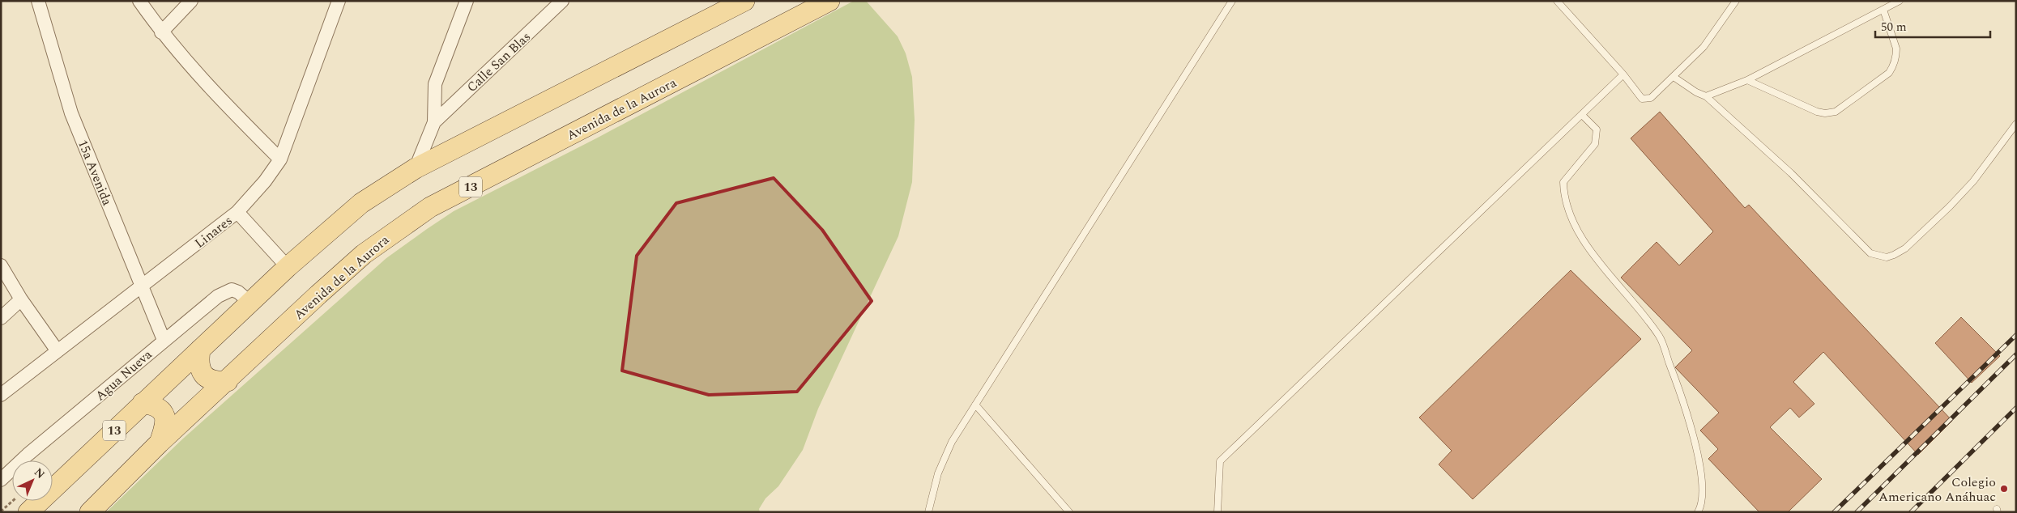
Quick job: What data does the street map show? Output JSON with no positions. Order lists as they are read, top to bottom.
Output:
{
  "streets": {
    "main road": ["Avenida de la Aurora", "13"],
    "street": [
      "Calle San Blas",
      "15a Avenida",
      "Linares",
      "Agua Nueva"
    ]
  },
  "crossings": [
    ["15a Avenida", "Linares"],
    ["15a Avenida", "Agua Nueva"],
    ["13", "Agua Nueva"]
  ],
  "places": ["Colegio Americano Anáhuac"],
  "scale_bar": "50 m",
  "north": "top right"
}
